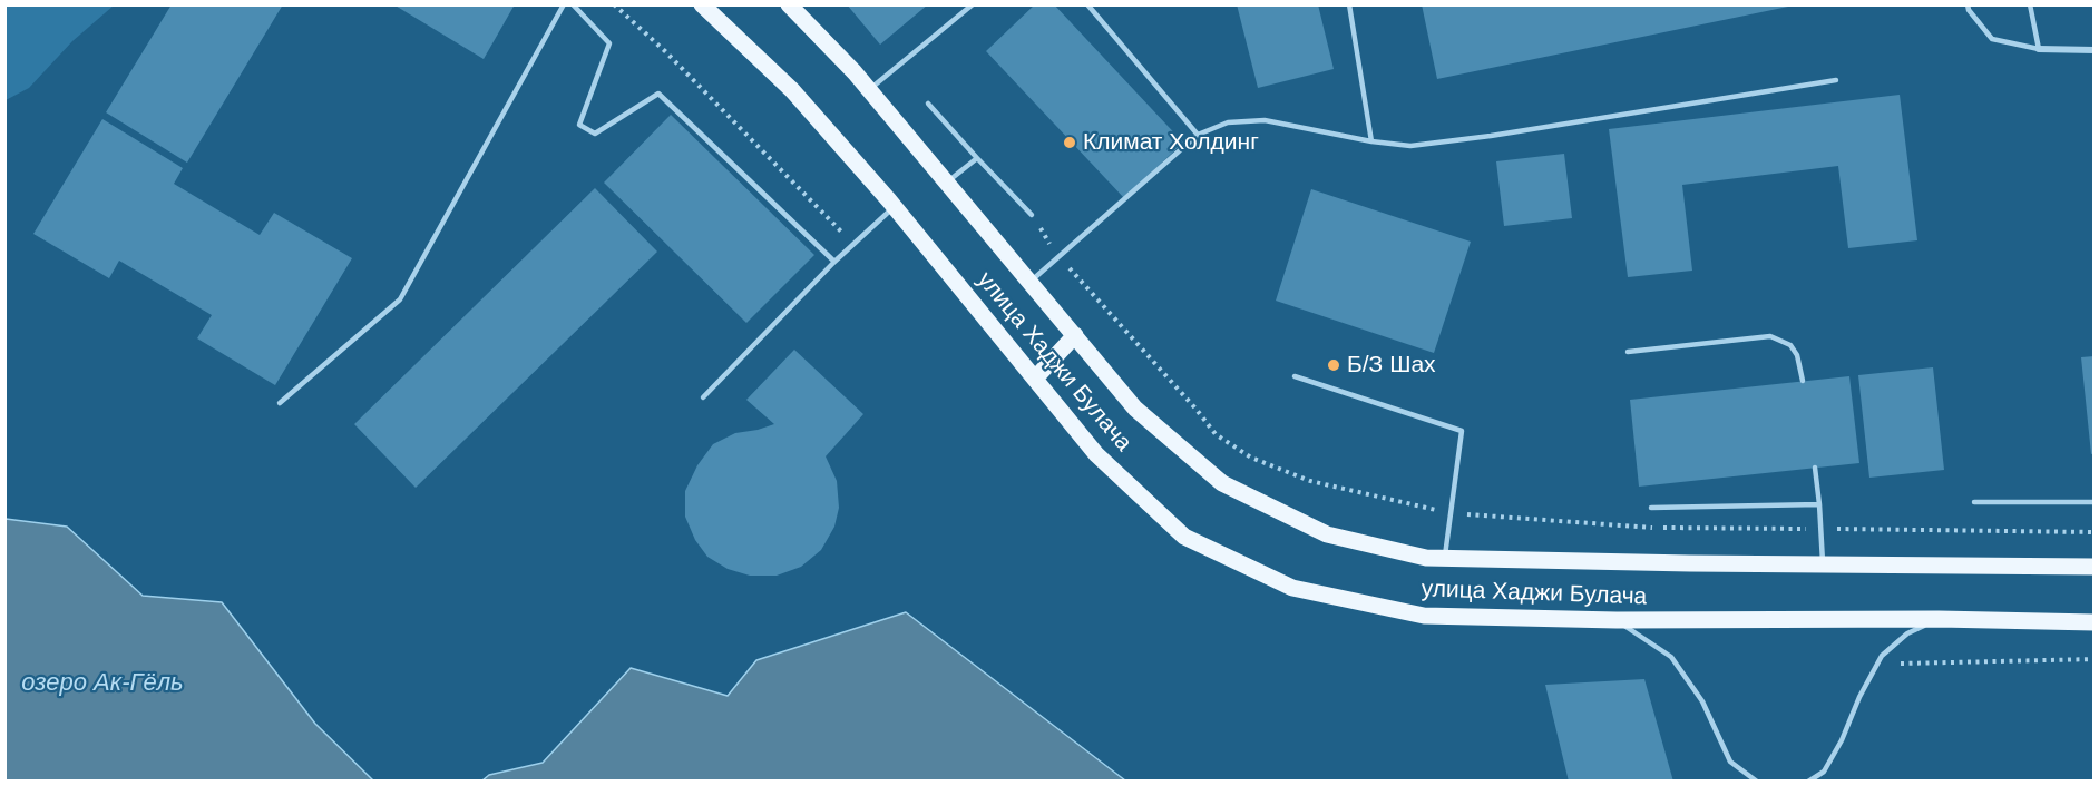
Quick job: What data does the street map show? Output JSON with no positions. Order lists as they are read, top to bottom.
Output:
{
  "streets": {
    "main road": ["улица Хаджи Булача"]
  },
  "water": ["озеро Ак-Гёль"],
  "places": ["Климат Холдинг", "Б/З Шах"]
}
